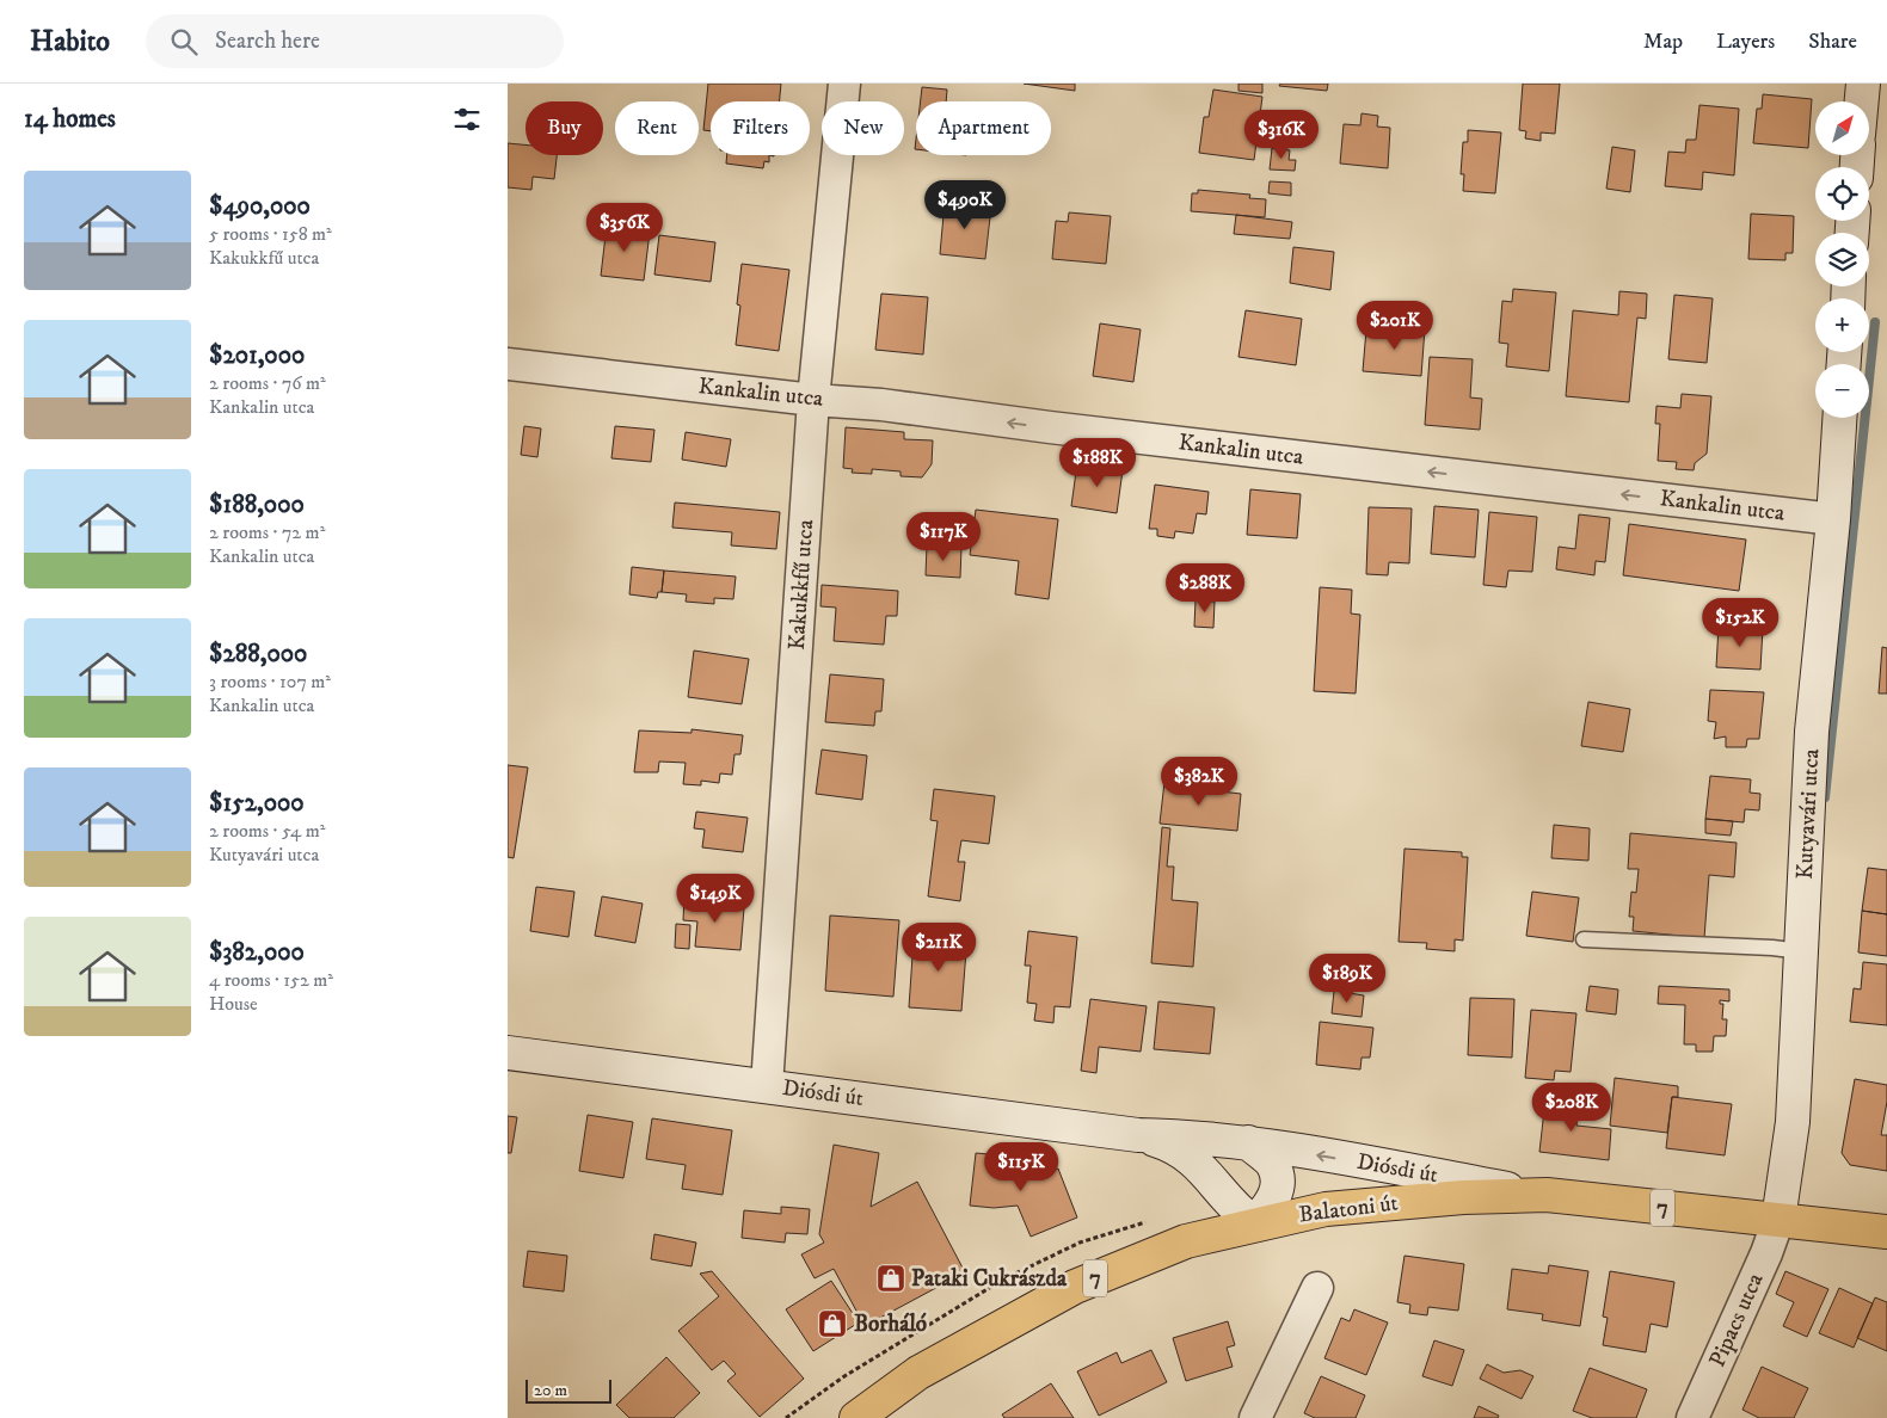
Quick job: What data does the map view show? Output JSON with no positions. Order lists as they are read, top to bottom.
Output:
{
  "streets": {
    "main road": [
      "Kutyavári utca",
      "Diósdi út",
      "7",
      "Balatoni út"
    ],
    "street": ["Kankalin utca", "Kakukkfű utca", "Pipacs utca"]
  },
  "crossings": [
    ["Kankalin utca", "Kakukkfű utca"],
    ["Kankalin utca", "Kutyavári utca"],
    ["Kakukkfű utca", "Diósdi út"],
    ["Kutyavári utca", "Balatoni út"],
    ["Kutyavári utca", "Pipacs utca"],
    ["Diósdi út", "Balatoni út"],
    ["Balatoni út", "Pipacs utca"]
  ],
  "one_way": ["Kankalin utca"],
  "places": {
    "shop": ["Pataki Cukrászda", "Borháló"]
  },
  "scale_bar": "20 m",
  "north": "top right",
  "page": {
    "header": "Habito",
    "search": "Search here",
    "nav": ["Map", "Layers", "Share"],
    "heading": "14 homes",
    "map_buttons": ["+", "−"],
    "chip": [
      "Buy",
      "Rent",
      "Filters",
      "New",
      "Apartment"
    ],
    "price": [
      "$316K",
      "$490K",
      "$356K",
      "$201K",
      "$188K",
      "$117K",
      "$288K",
      "$152K",
      "$382K",
      "$149K",
      "$211K",
      "$189K",
      "$208K",
      "$115K"
    ],
    "list": [
      {
        "name": "$490,000",
        "note": "5 rooms · 158 m² · Kakukkfű utca"
      },
      {
        "name": "$201,000",
        "note": "2 rooms · 76 m² · Kankalin utca"
      },
      {
        "name": "$188,000",
        "note": "2 rooms · 72 m² · Kankalin utca"
      },
      {
        "name": "$288,000",
        "note": "3 rooms · 107 m² · Kankalin utca"
      },
      {
        "name": "$152,000",
        "note": "2 rooms · 54 m² · Kutyavári utca"
      },
      {
        "name": "$382,000",
        "note": "4 rooms · 152 m² · House"
      }
    ],
    "scale": "20 m"
  }
}
